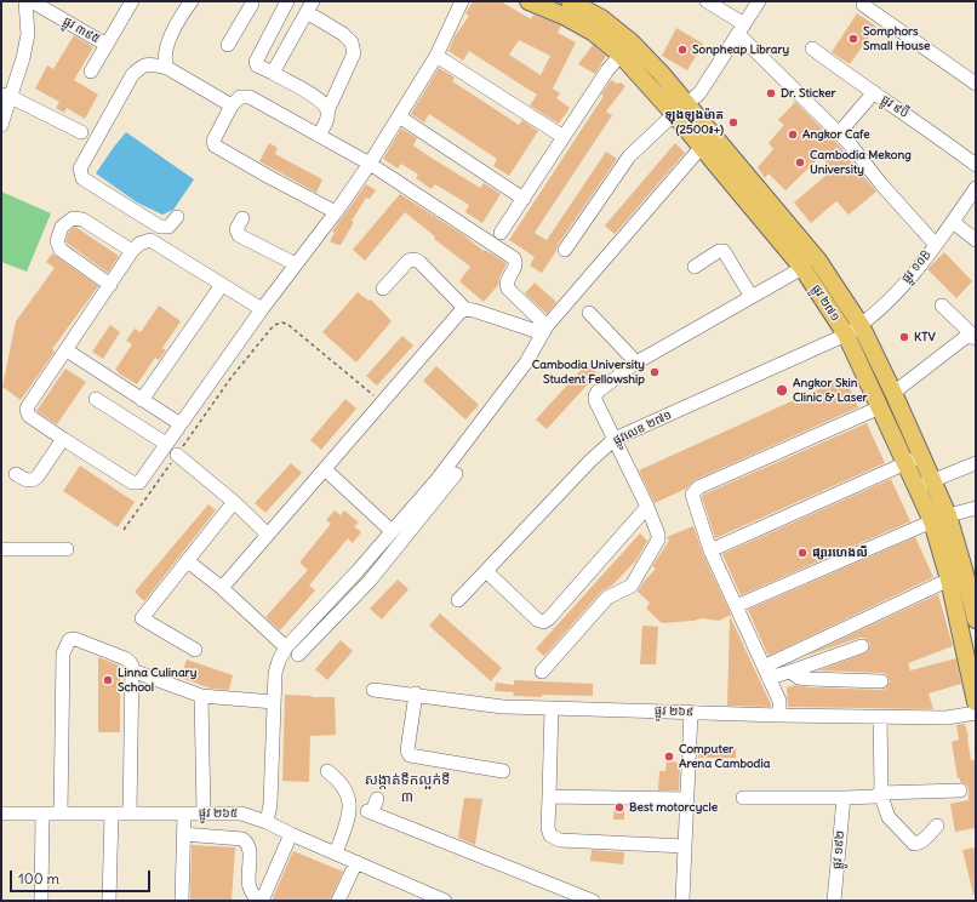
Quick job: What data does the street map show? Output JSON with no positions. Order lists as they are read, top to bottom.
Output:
{
  "streets": {
    "main road": ["ផ្លូវ ២៧១"],
    "street": [
      "ផ្លូវ ៣៩៥",
      "ផ្លូវ ៩ប៊ី",
      "ផ្លូវ ១០B",
      "ផ្លូវលេខ ២៧១",
      "ផ្លូវ ២៦៩",
      "ផ្លូវ ២៦៥",
      "ផ្លូវ ១៩២"
    ]
  },
  "crossings": [
    ["ផ្លូវ ១០B", "ផ្លូវ ២៧១"],
    ["ផ្លូវ ១០B", "ផ្លូវលេខ ២៧១"],
    ["ផ្លូវ ២៧១", "ផ្លូវលេខ ២៧១"]
  ],
  "districts": ["សង្កាត់ទឹកល្អក់ទី ៣"],
  "places": [
    "Somphors Small House",
    "Sonpheap Library",
    "Dr. Sticker",
    "ឡុងឡុងម៉ាត (2500៛+)",
    "Angkor Cafe",
    "Cambodia Mekong University",
    "KTV",
    "Cambodia University Student Fellowship",
    "Angkor Skin Clinic & Laser",
    "ផ្សារហេងលី",
    "Linna Culinary School",
    "Computer Arena Cambodia",
    "Best motorcycle"
  ],
  "scale_bar": "100 m"
}
